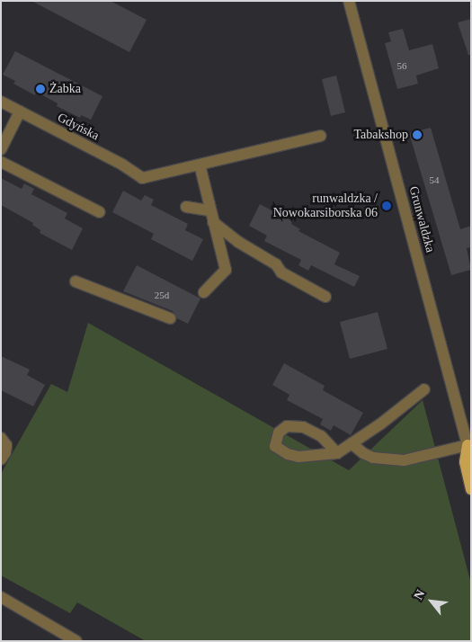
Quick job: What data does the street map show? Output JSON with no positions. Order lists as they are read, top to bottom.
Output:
{
  "streets": {
    "main road": ["Grunwaldzka"],
    "street": ["Gdyńska"]
  },
  "places": ["Żabka", "Tabakshop", "runwaldzka / Nowokarsiborska 06"],
  "house_numbers": ["56", "54", "25d"],
  "north": "top left"
}
